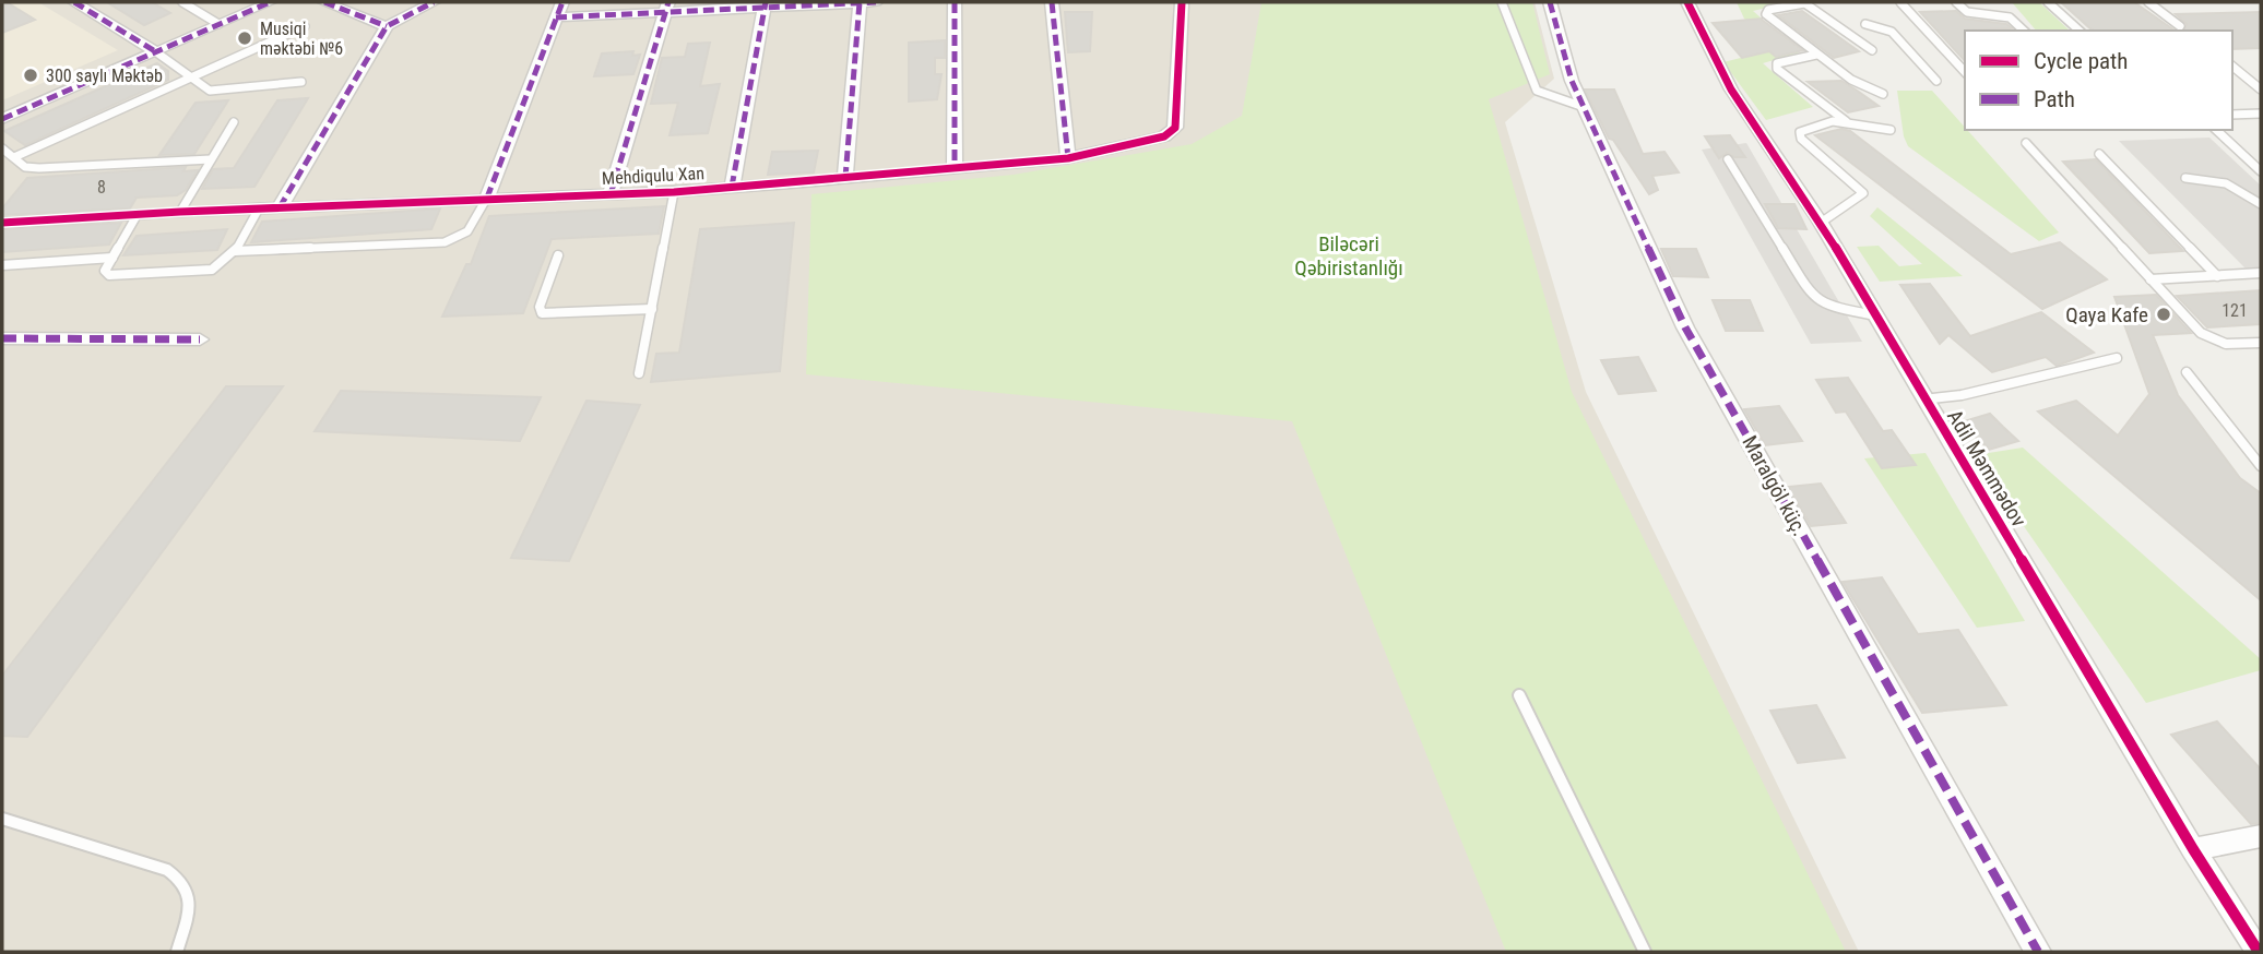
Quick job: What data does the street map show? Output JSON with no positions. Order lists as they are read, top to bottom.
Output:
{
  "streets": {
    "street": ["Mehdiqulu Xan", "Adil Məmmədov", "Maralgöl küç."]
  },
  "parks": ["Biləcəri Qəbiristanlığı"],
  "places": ["Musiqi məktəbi №6", "300 saylı Məktəb", "Qaya Kafe"],
  "house_numbers": ["8", "121"],
  "legend": ["Cycle path", "Path"]
}
